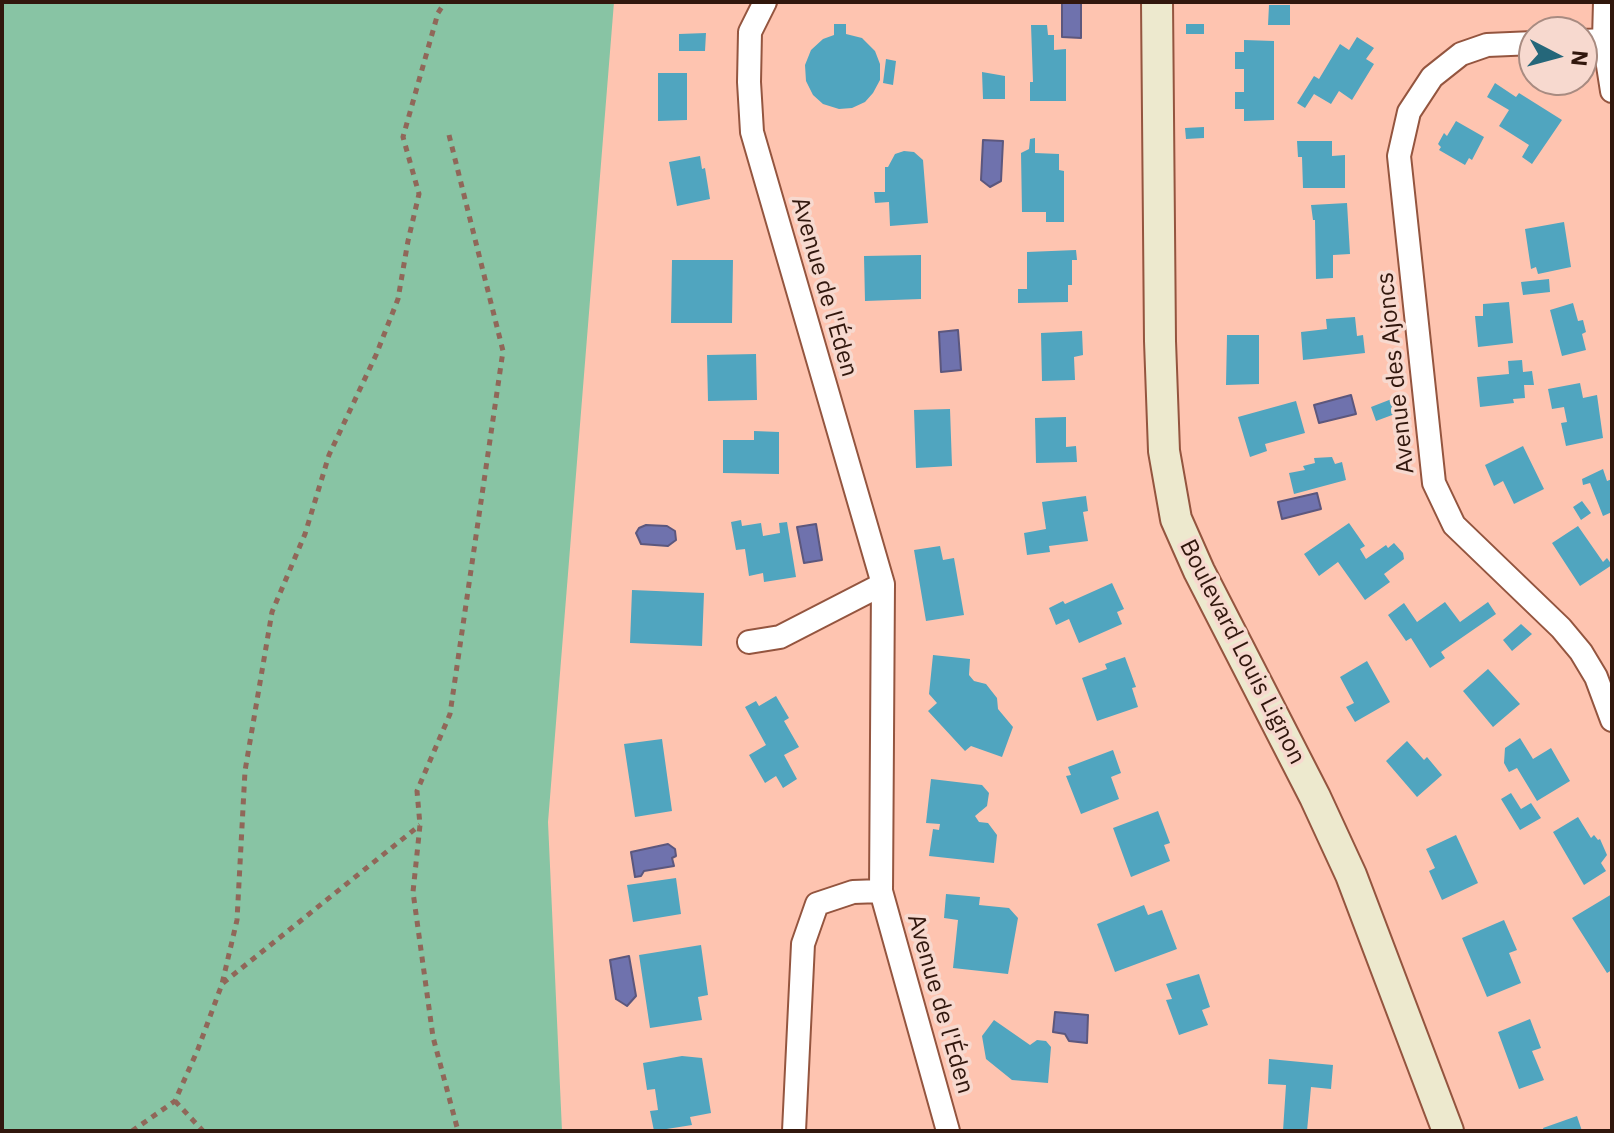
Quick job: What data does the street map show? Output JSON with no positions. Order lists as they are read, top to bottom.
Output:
{
  "streets": {
    "main road": ["Boulevard Louis Lignon"],
    "street": ["Avenue de l'Éden", "Avenue des Ajoncs"]
  },
  "north": "right"
}
